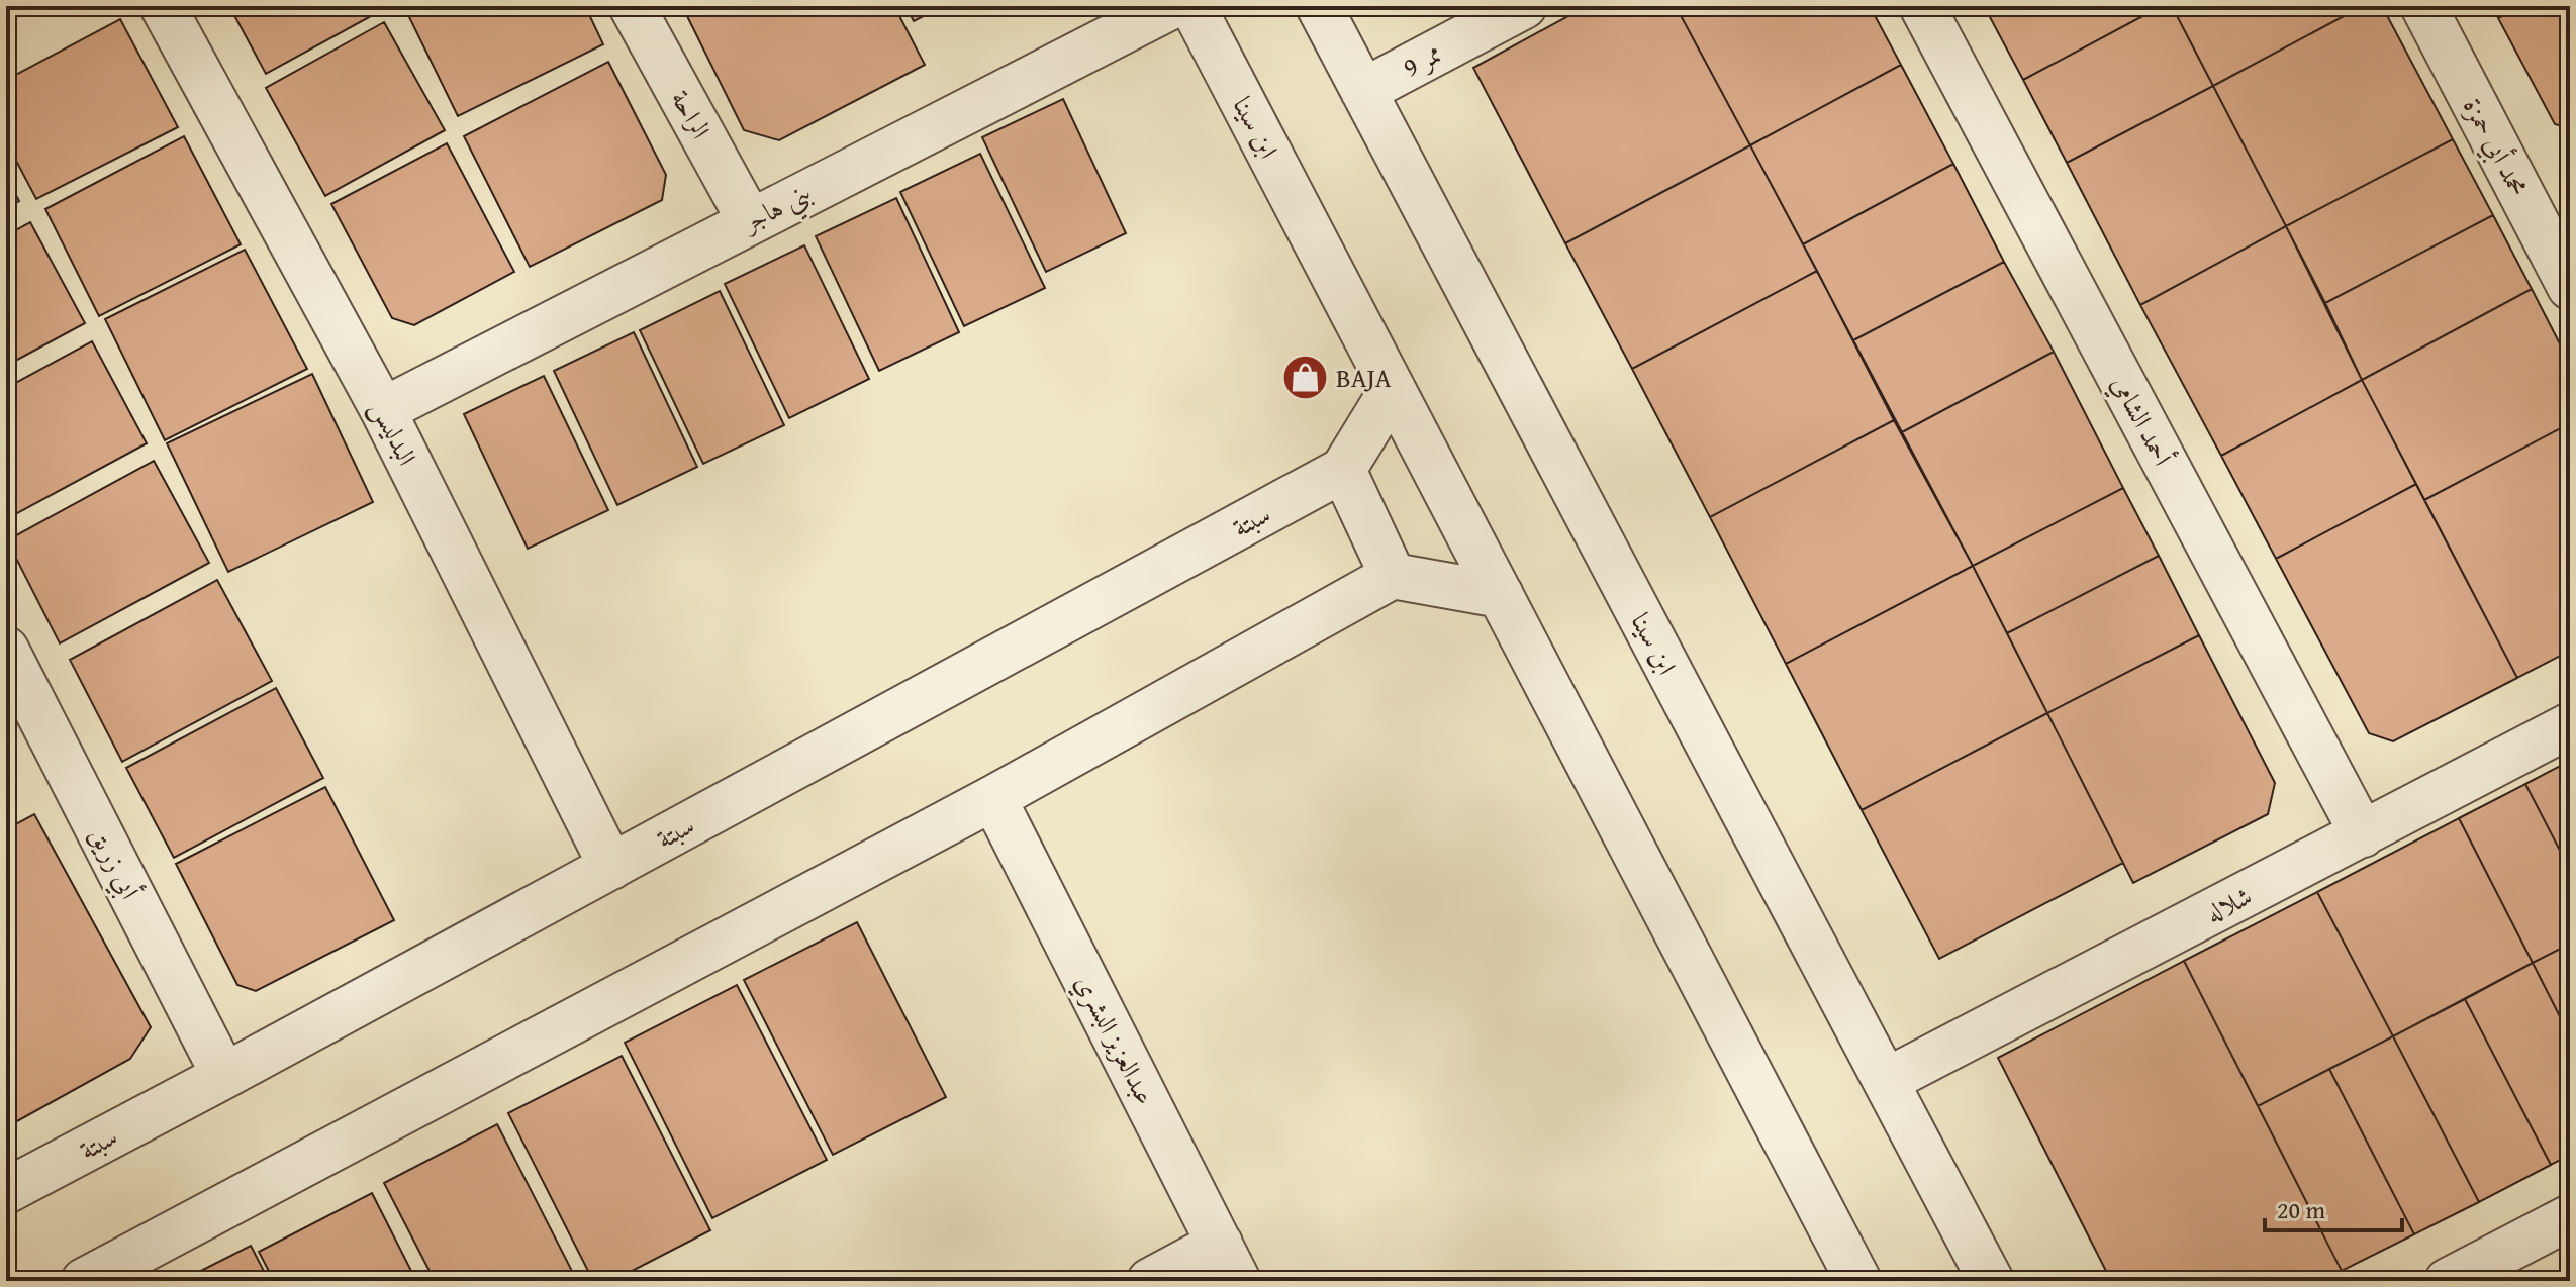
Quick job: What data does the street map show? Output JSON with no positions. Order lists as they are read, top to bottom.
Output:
{
  "streets": {
    "street": [
      "ممر 9",
      "الراحة",
      "ابن سينا",
      "محمد أبي حمزة",
      "بني هاجر",
      "أحمد الشامي",
      "البدليس",
      "سبتة",
      "أبي زريق",
      "شلاله",
      "عبدالعزيز البشري"
    ]
  },
  "crossings": [
    ["ممر 9", "ابن سينا"],
    ["الراحة", "بني هاجر"],
    ["ابن سينا", "شلاله"],
    ["بني هاجر", "البدليس"],
    ["أحمد الشامي", "شلاله"],
    ["البدليس", "سبتة"],
    ["سبتة", "أبي زريق"]
  ],
  "places": {
    "shop": ["BAJA"]
  },
  "scale_bar": "20 m"
}
